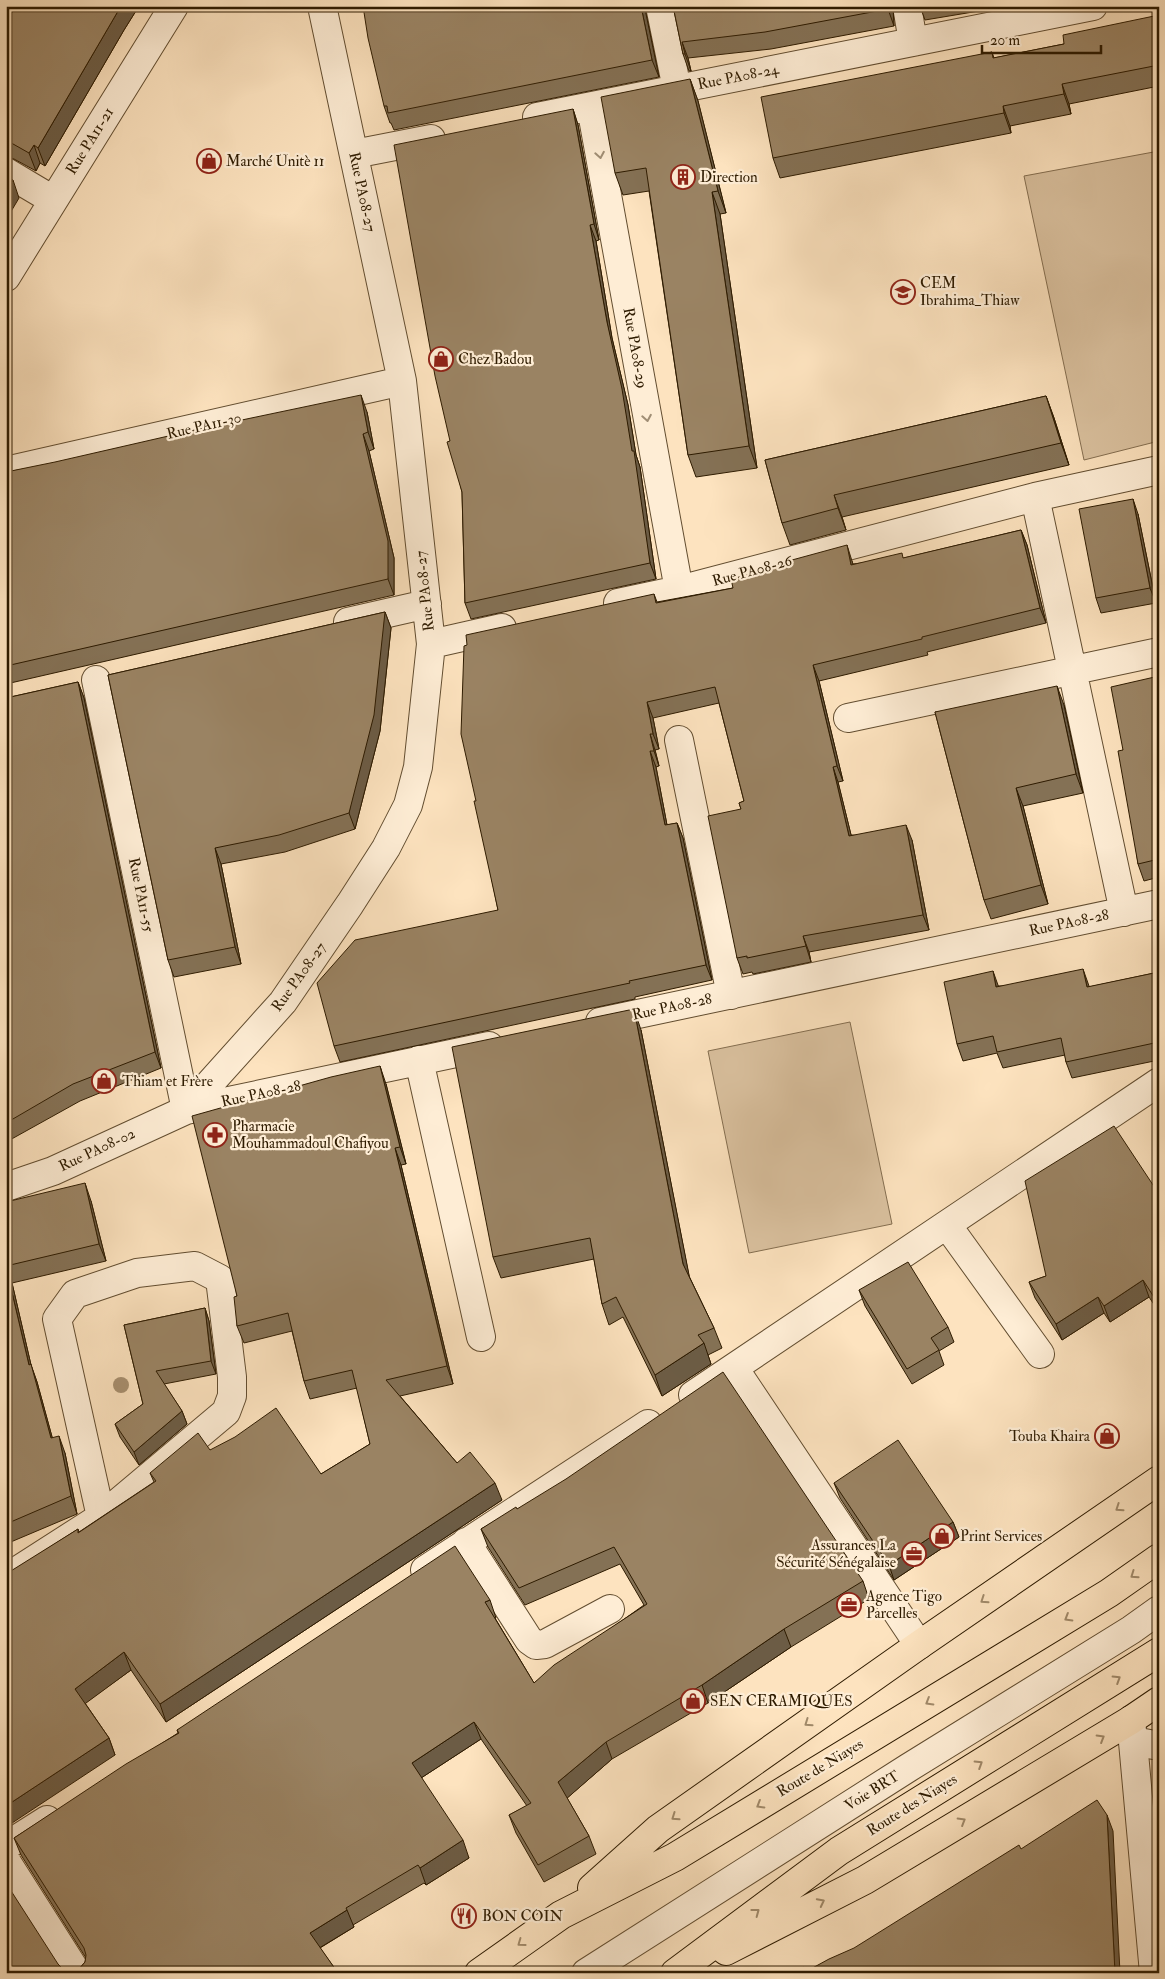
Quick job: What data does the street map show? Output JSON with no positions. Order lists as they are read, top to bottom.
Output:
{
  "streets": {
    "main road": ["Route de Niayes", "Route des Niayes"],
    "street": [
      "Rue PA08-24",
      "Rue PA11-21",
      "Rue PA08-27",
      "Rue PA08-29",
      "Rue PA11-30",
      "Rue PA08-26",
      "Rue PA11-55",
      "Rue PA08-28",
      "Rue PA08-02",
      "Voie BRT"
    ]
  },
  "crossings": [
    ["Rue PA08-24", "Rue PA08-29"],
    ["Rue PA08-27", "Rue PA11-30"],
    ["Rue PA08-27", "Rue PA11-55"],
    ["Rue PA08-27", "Rue PA08-28"],
    ["Rue PA08-27", "Rue PA08-02"],
    ["Rue PA08-29", "Rue PA08-26"],
    ["Rue PA11-55", "Rue PA08-28"],
    ["Rue PA11-55", "Rue PA08-02"],
    ["Rue PA08-28", "Rue PA08-02"]
  ],
  "one_way": ["Rue PA08-29"],
  "places": {
    "shop": [
      "Marché Unitè 11",
      "Chez Badou",
      "Thiam et Frère",
      "Touba Khaira",
      "Print Services",
      "SEN CERAMIQUES"
    ],
    "building": ["Direction"],
    "school or university": ["CEM Ibrahima_Thiaw"],
    "pharmacy": ["Pharmacie Mouhammadoul Chafiyou"],
    "office": ["Assurances La Sécurité Sénégalaise", "Agence Tigo Parcelles"],
    "restaurant": ["BON COIN"]
  },
  "scale_bar": "20 m"
}
